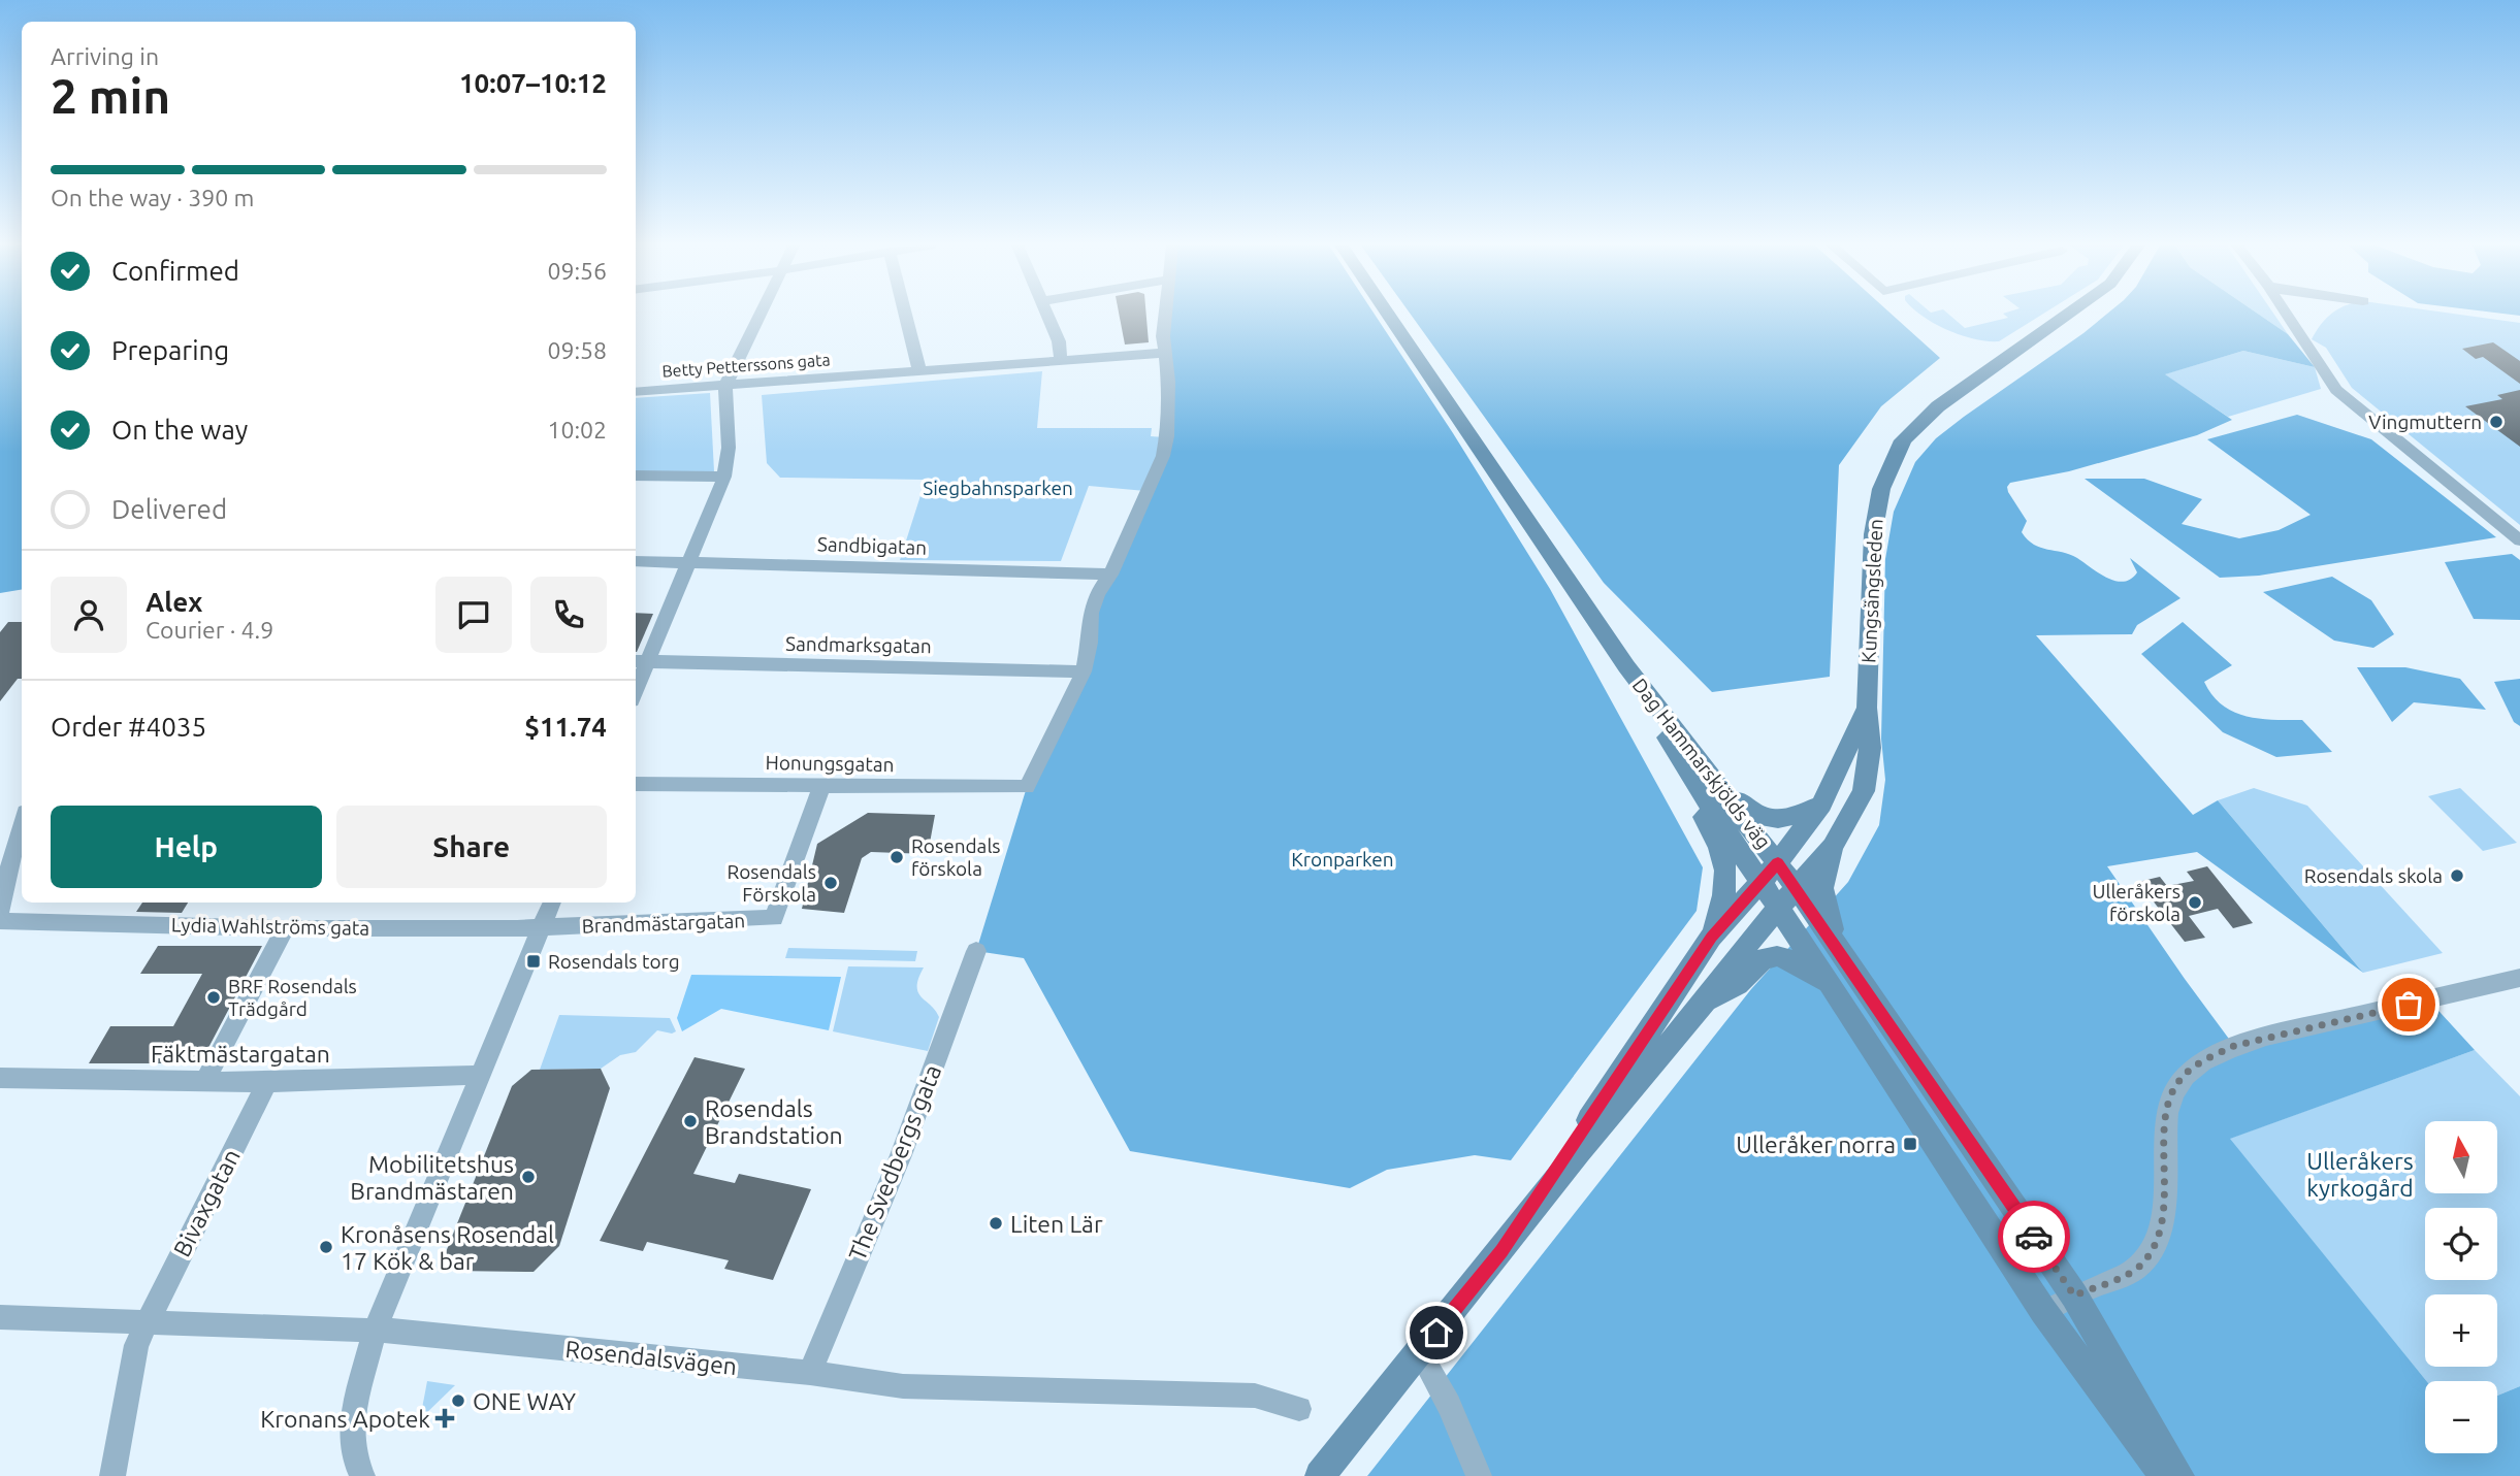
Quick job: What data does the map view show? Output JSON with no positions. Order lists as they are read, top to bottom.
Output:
{
  "streets": {
    "main road": ["Kungsängsleden", "Dag Hammarskjölds väg"],
    "street": [
      "Betty Petterssons gata",
      "Sandbigatan",
      "Sandmarksgatan",
      "Honungsgatan",
      "Brandmästargatan",
      "Lydia Wahlströms gata",
      "Fäktmästargatan",
      "The Svedbergs gata",
      "Bivaxgatan",
      "Rosendalsvägen"
    ]
  },
  "crossings": [
    ["Kungsängsleden", "Dag Hammarskjölds väg"],
    ["Sandmarksgatan", "Honungsgatan"],
    ["Honungsgatan", "Brandmästargatan"],
    ["Brandmästargatan", "Lydia Wahlströms gata"],
    ["Fäktmästargatan", "Bivaxgatan"],
    ["The Svedbergs gata", "Rosendalsvägen"],
    ["Bivaxgatan", "Rosendalsvägen"]
  ],
  "parks": ["Siegbahnsparken", "Kronparken", "Ulleråkers kyrkogård"],
  "places": {
    "other": [
      "Vingmuttern",
      "Rosendals förskola",
      "Rosendals skola",
      "Rosendals Förskola",
      "Ulleråkers förskola",
      "BRF Rosendals Trädgård",
      "Rosendals Brandstation",
      "Mobilitetshus Brandmästaren",
      "Liten Lär",
      "Kronåsens Rosendal 17 Kök & bar",
      "ONE WAY"
    ],
    "transit": ["Rosendals torg", "Ulleråker norra"],
    "health": ["Kronans Apotek"]
  },
  "north": "top",
  "page": {
    "heading": ["2 min", "Arriving in", "10:07–10:12"],
    "panel": [
      "Alex",
      "Courier · 4.9",
      "Order #4035",
      "$11.74"
    ],
    "bar": "On the way · 390 m",
    "list": [
      ["Confirmed", "09:56"],
      ["Preparing", "09:58"],
      ["On the way", "10:02"],
      "Delivered"
    ],
    "buttons": ["Help", "Share"],
    "map_buttons": ["+", "−"]
  }
}
